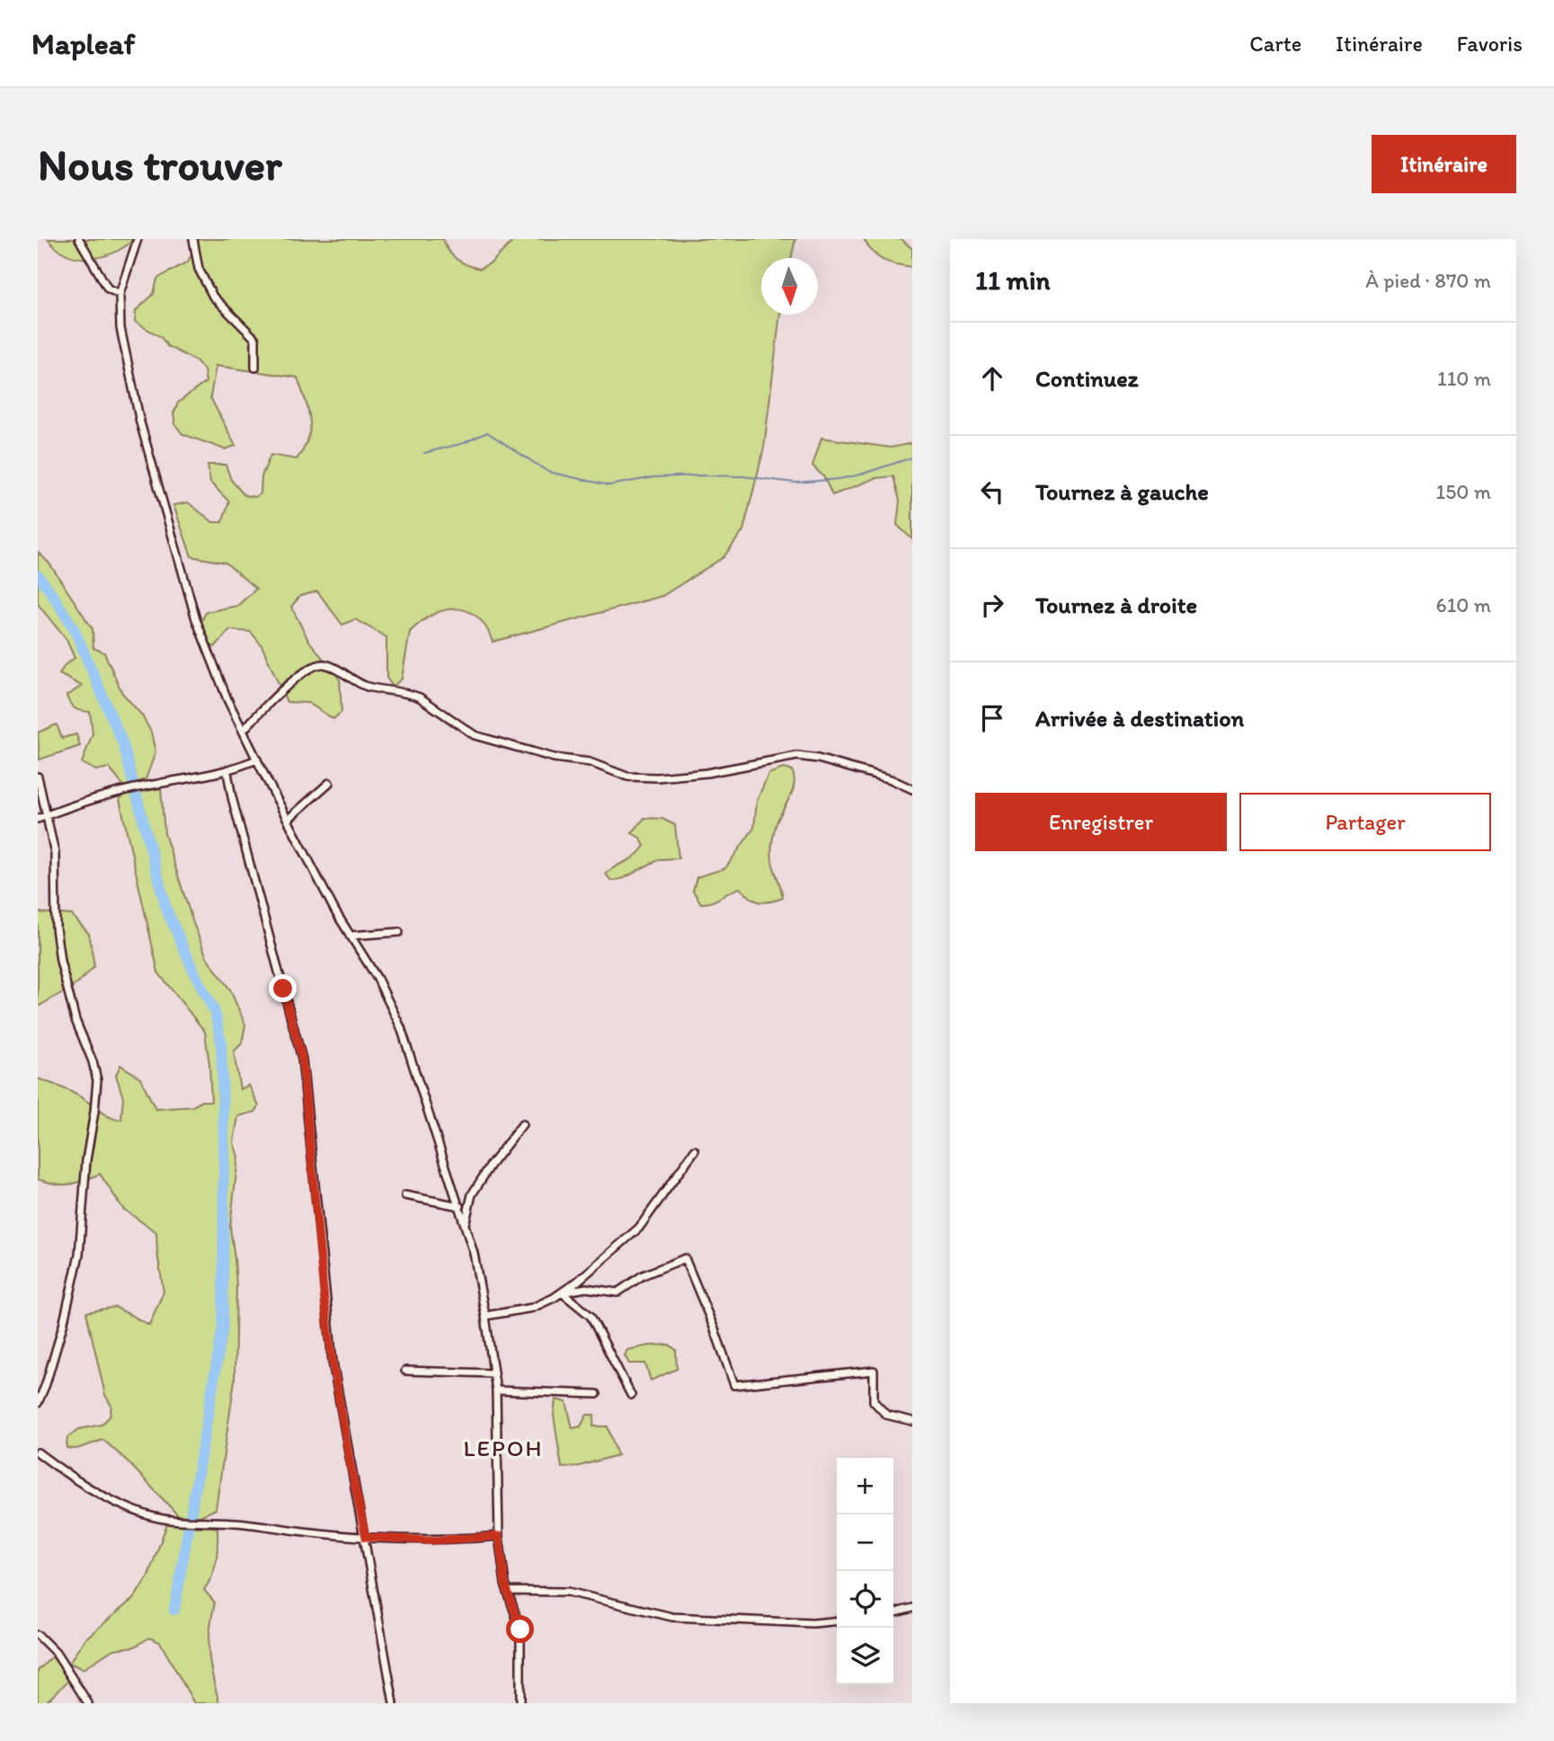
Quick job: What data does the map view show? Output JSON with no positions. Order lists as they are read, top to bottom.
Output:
{
  "districts": ["LEPOH"],
  "north": "bottom",
  "page": {
    "header": "Mapleaf",
    "nav": ["Carte", "Itinéraire", "Favoris"],
    "buttons": [
      "Itinéraire",
      ["Enregistrer", "Partager"]
    ],
    "title": "Nous trouver",
    "heading": ["11 min", "À pied · 870 m"],
    "list": [
      ["Continuez", "110 m"],
      ["Tournez à gauche", "150 m"],
      ["Tournez à droite", "610 m"],
      "Arrivée à destination"
    ],
    "map_buttons": ["+", "−"]
  }
}
